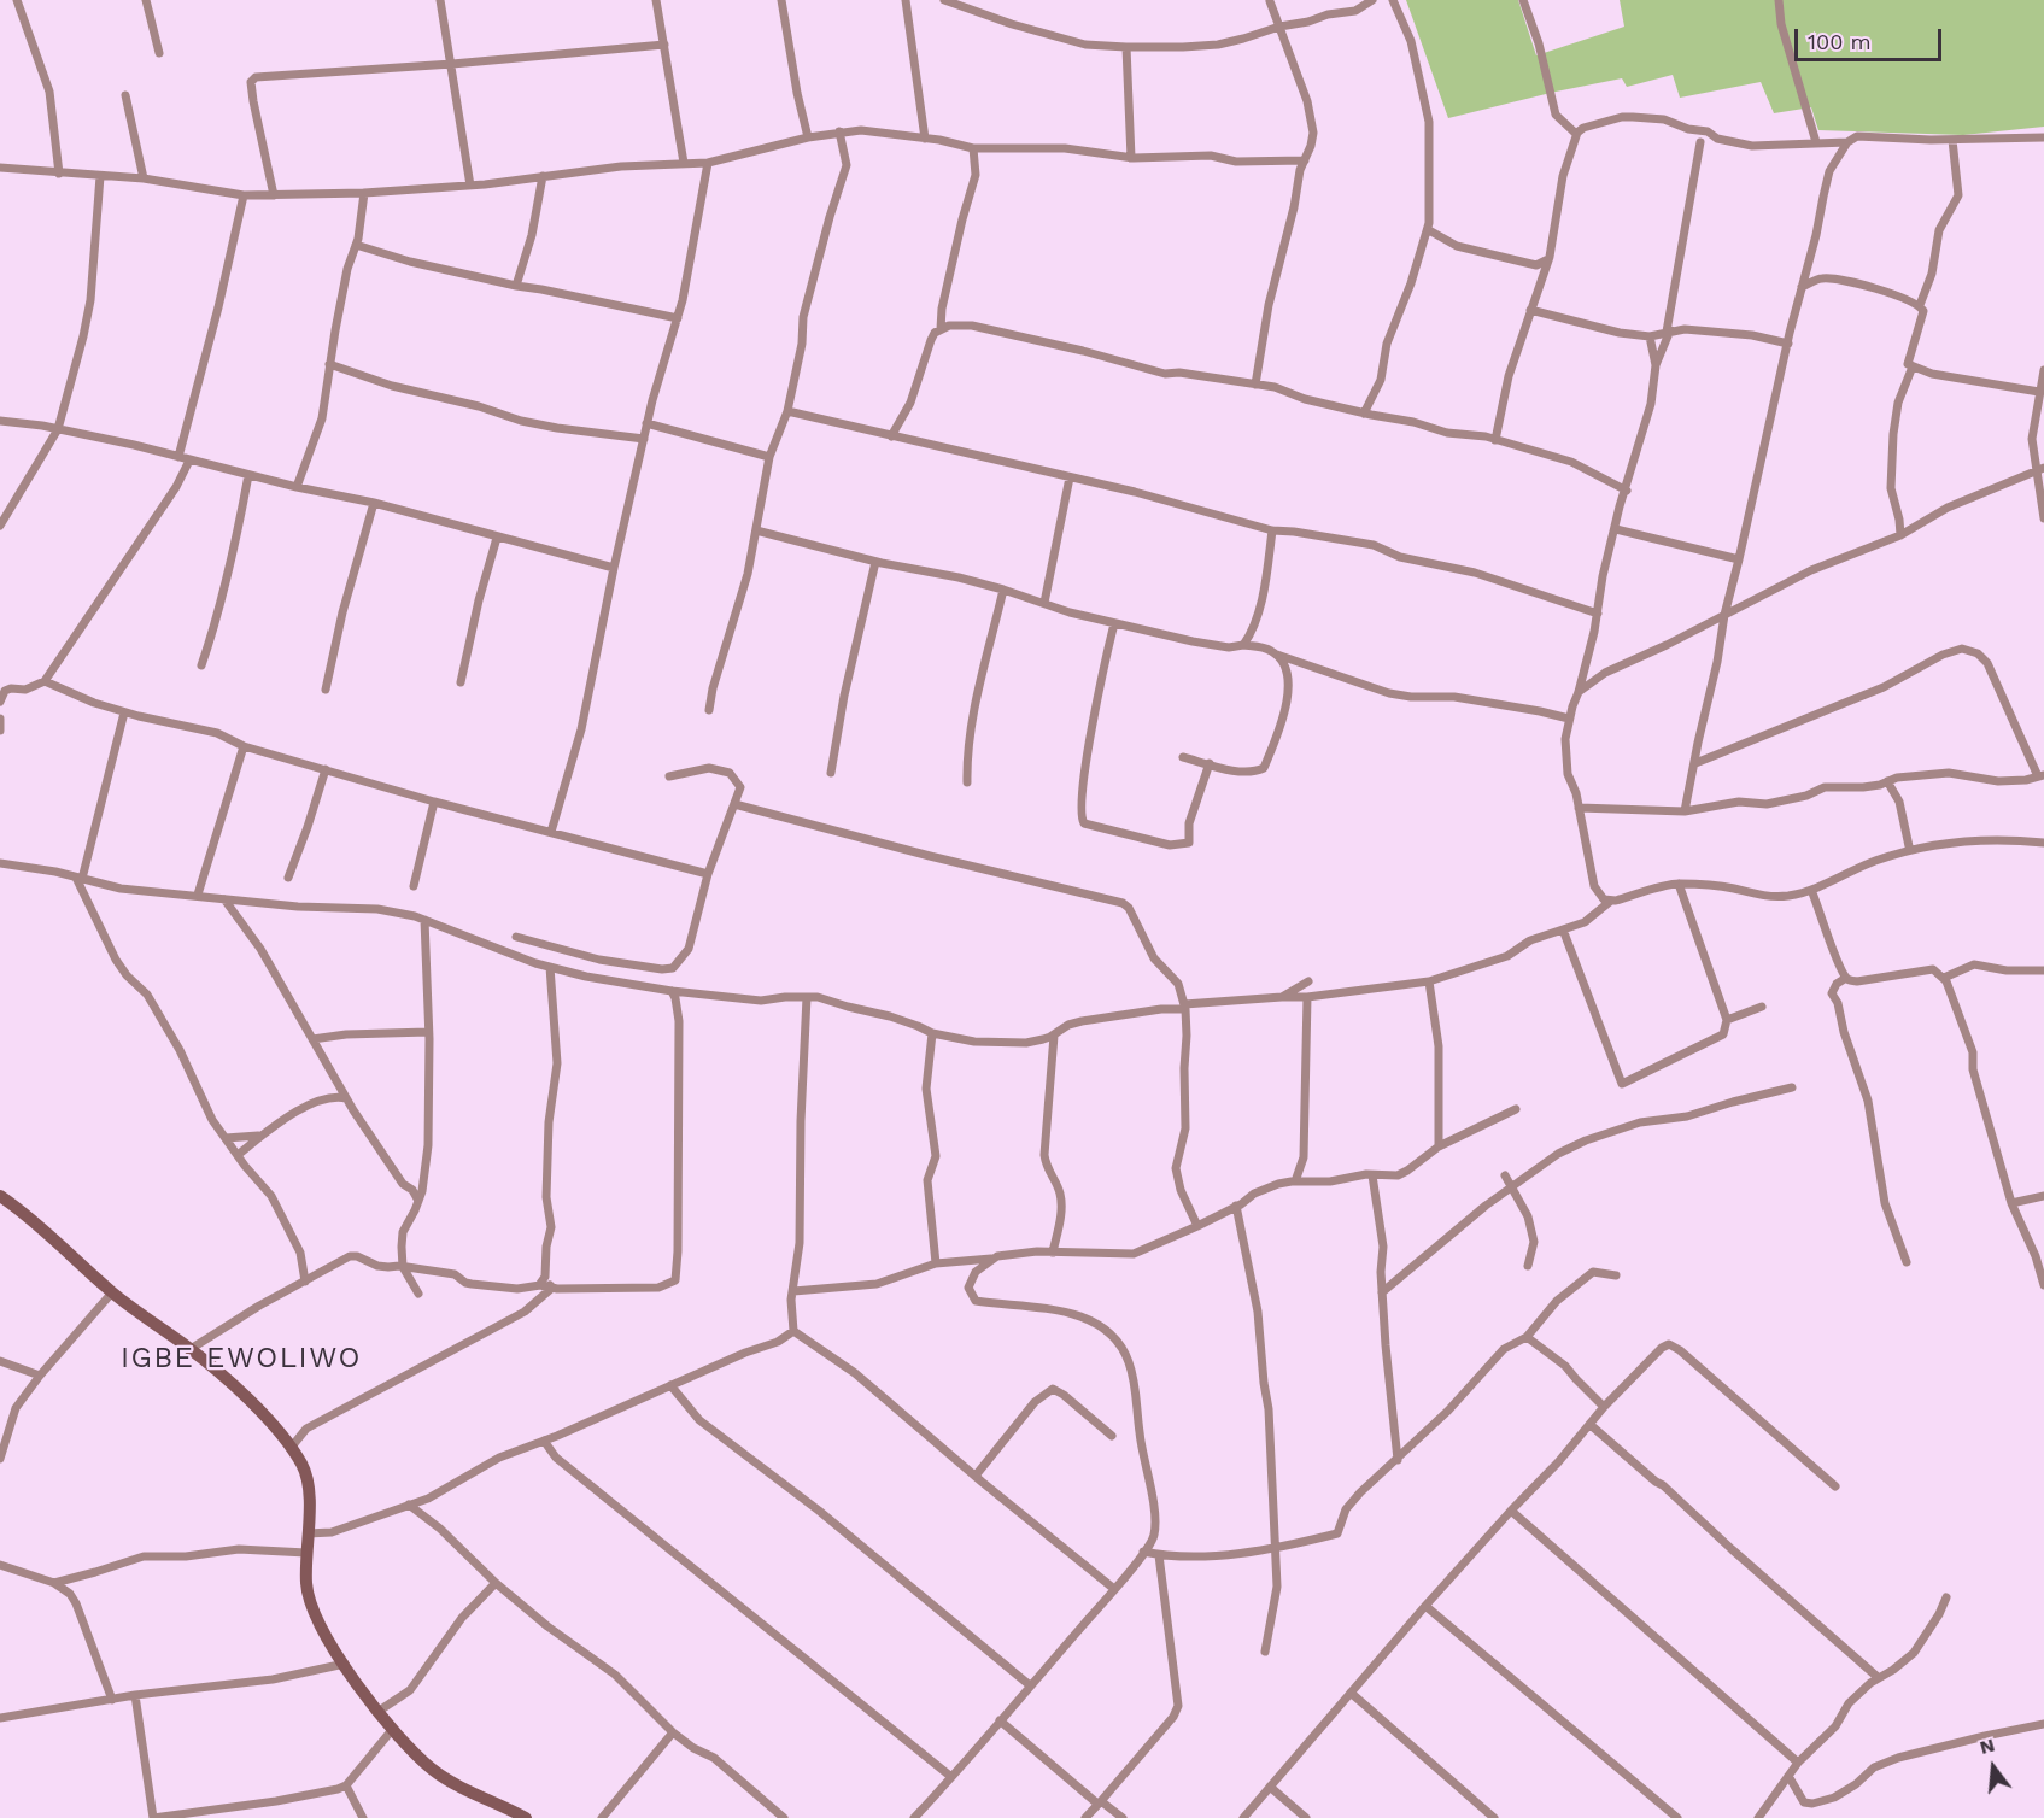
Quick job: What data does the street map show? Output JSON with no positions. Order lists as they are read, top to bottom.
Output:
{
  "districts": ["IGBE EWOLIWO"],
  "scale_bar": "100 m",
  "north": "top"
}
